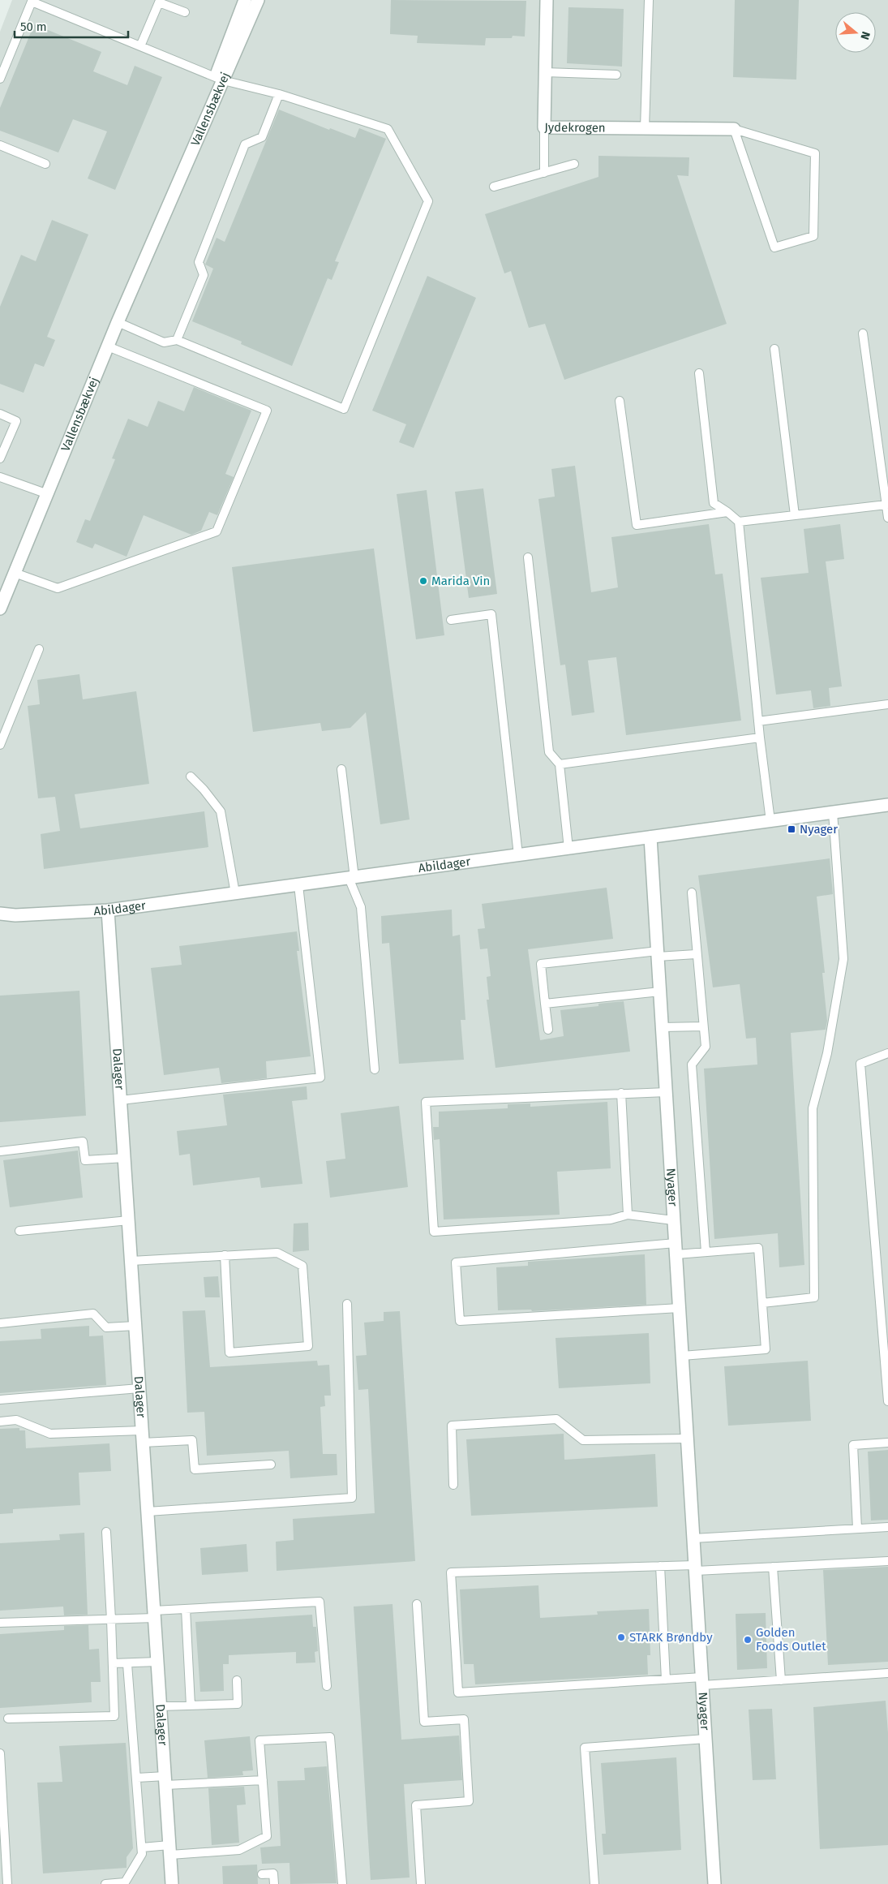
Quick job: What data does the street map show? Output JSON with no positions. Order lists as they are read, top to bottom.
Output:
{
  "streets": {
    "street": [
      "Vallensbækvej",
      "Jydekrogen",
      "Abildager",
      "Dalager",
      "Nyager"
    ]
  },
  "crossings": [
    ["Abildager", "Dalager"],
    ["Abildager", "Nyager"]
  ],
  "places": {
    "other": ["Marida Vin", "STARK Brøndby", "Golden Foods Outlet"],
    "transit": ["Nyager"]
  },
  "scale_bar": "50 m",
  "north": "right"
}
